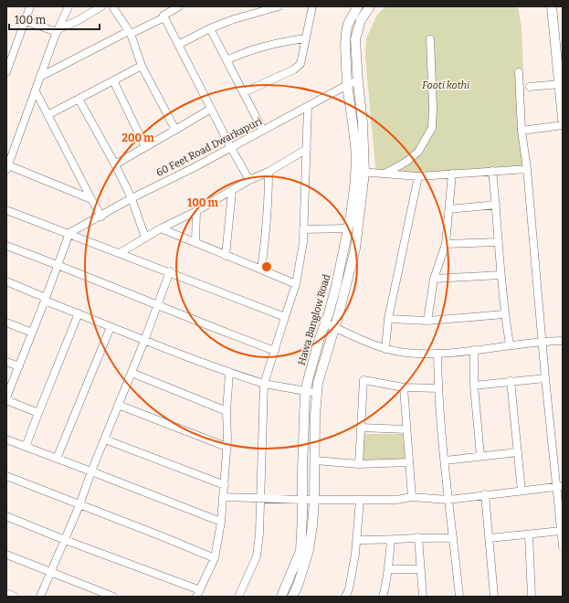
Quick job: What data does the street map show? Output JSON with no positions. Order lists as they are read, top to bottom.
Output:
{
  "streets": {
    "street": ["60 Feet Road Dwarkapuri", "Hawa Banglow Road"]
  },
  "crossings": [
    ["60 Feet Road Dwarkapuri", "Hawa Banglow Road"]
  ],
  "parks": ["Footi kothi"],
  "scale_bar": "100 m",
  "rings": ["200 m", "100 m"]
}
